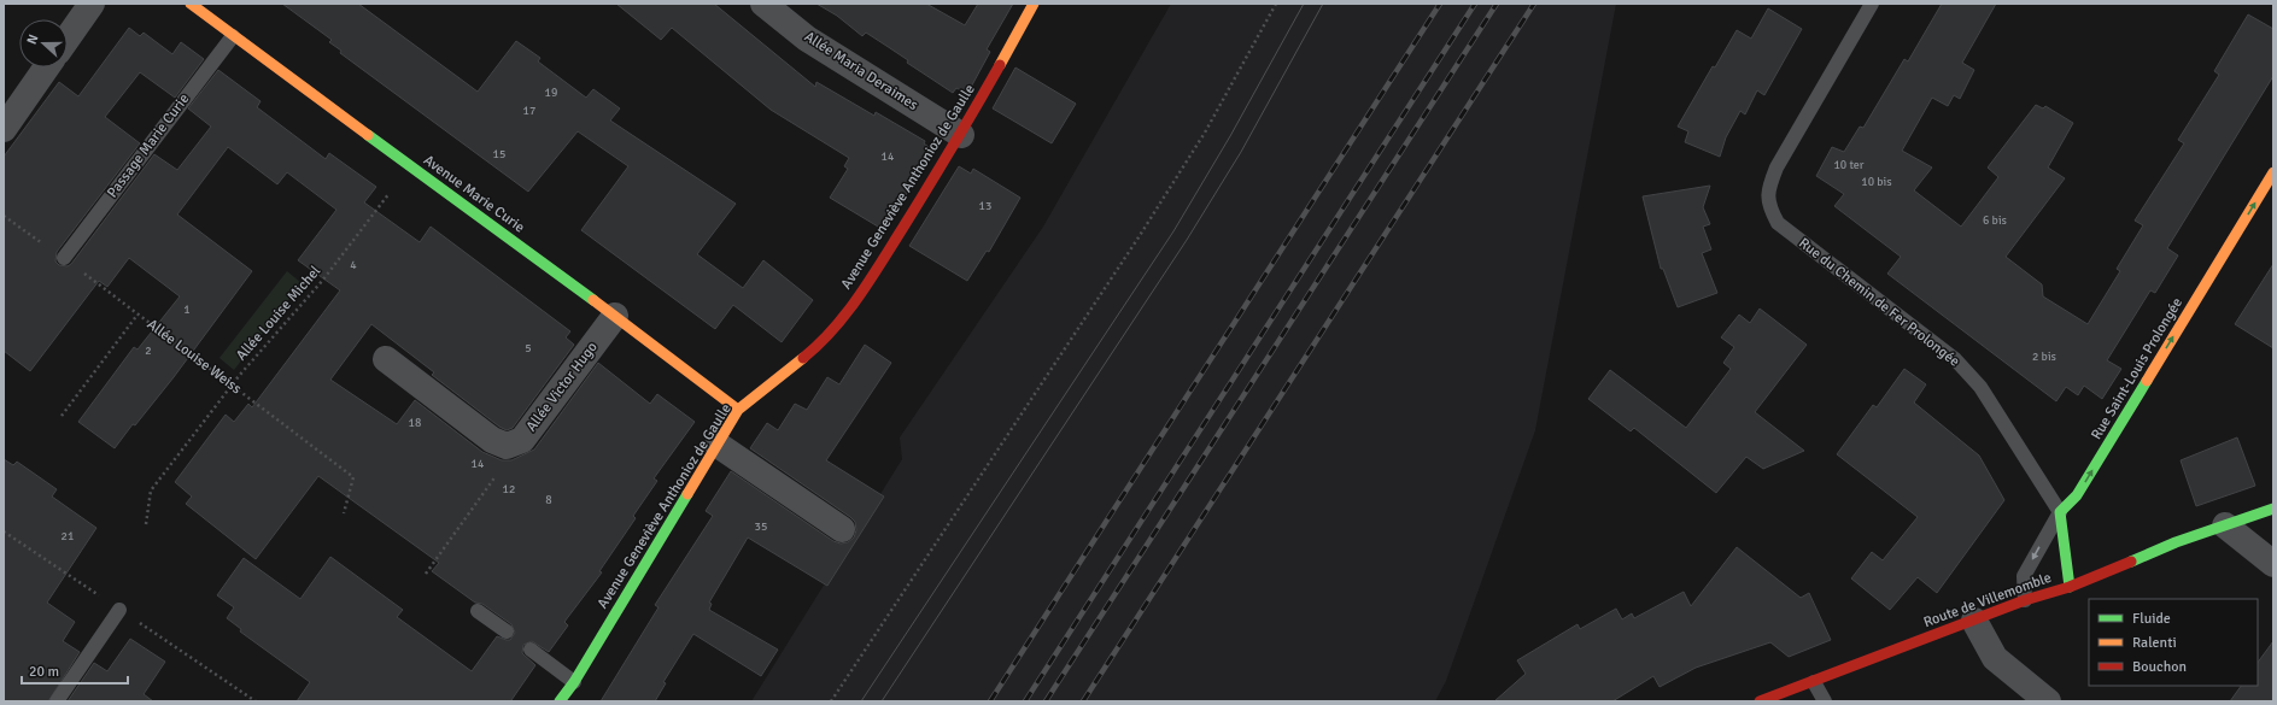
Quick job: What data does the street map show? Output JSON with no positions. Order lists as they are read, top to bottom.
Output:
{
  "streets": {
    "street": [
      "Allée Maria Deraimes",
      "Avenue Geneviève Anthonioz de Gaulle",
      "Avenue Marie Curie",
      "Rue Saint-Louis Prolongée",
      "Allée Victor Hugo",
      "Route de Villemomble"
    ],
    "lane": ["Passage Marie Curie", "Rue du Chemin de Fer Prolongée"],
    "path": ["Allée Louise Michel", "Allée Louise Weiss"]
  },
  "crossings": [
    ["Allée Maria Deraimes", "Avenue Geneviève Anthonioz de Gaulle"],
    ["Passage Marie Curie", "Avenue Marie Curie"],
    ["Passage Marie Curie", "Allée Louise Weiss"],
    ["Avenue Geneviève Anthonioz de Gaulle", "Avenue Marie Curie"],
    ["Avenue Marie Curie", "Allée Victor Hugo"],
    ["Rue du Chemin de Fer Prolongée", "Rue Saint-Louis Prolongée"],
    ["Allée Louise Michel", "Allée Louise Weiss"]
  ],
  "one_way": ["Rue Saint-Louis Prolongée"],
  "house_numbers": [
    "19",
    "17",
    "15",
    "14",
    "10 ter",
    "10 bis",
    "13",
    "6 bis",
    "4",
    "1",
    "5",
    "2",
    "2 bis",
    "18",
    "14",
    "12",
    "8",
    "35",
    "21"
  ],
  "legend": ["Fluide", "Ralenti", "Bouchon"],
  "scale_bar": "20 m",
  "north": "left"
}
